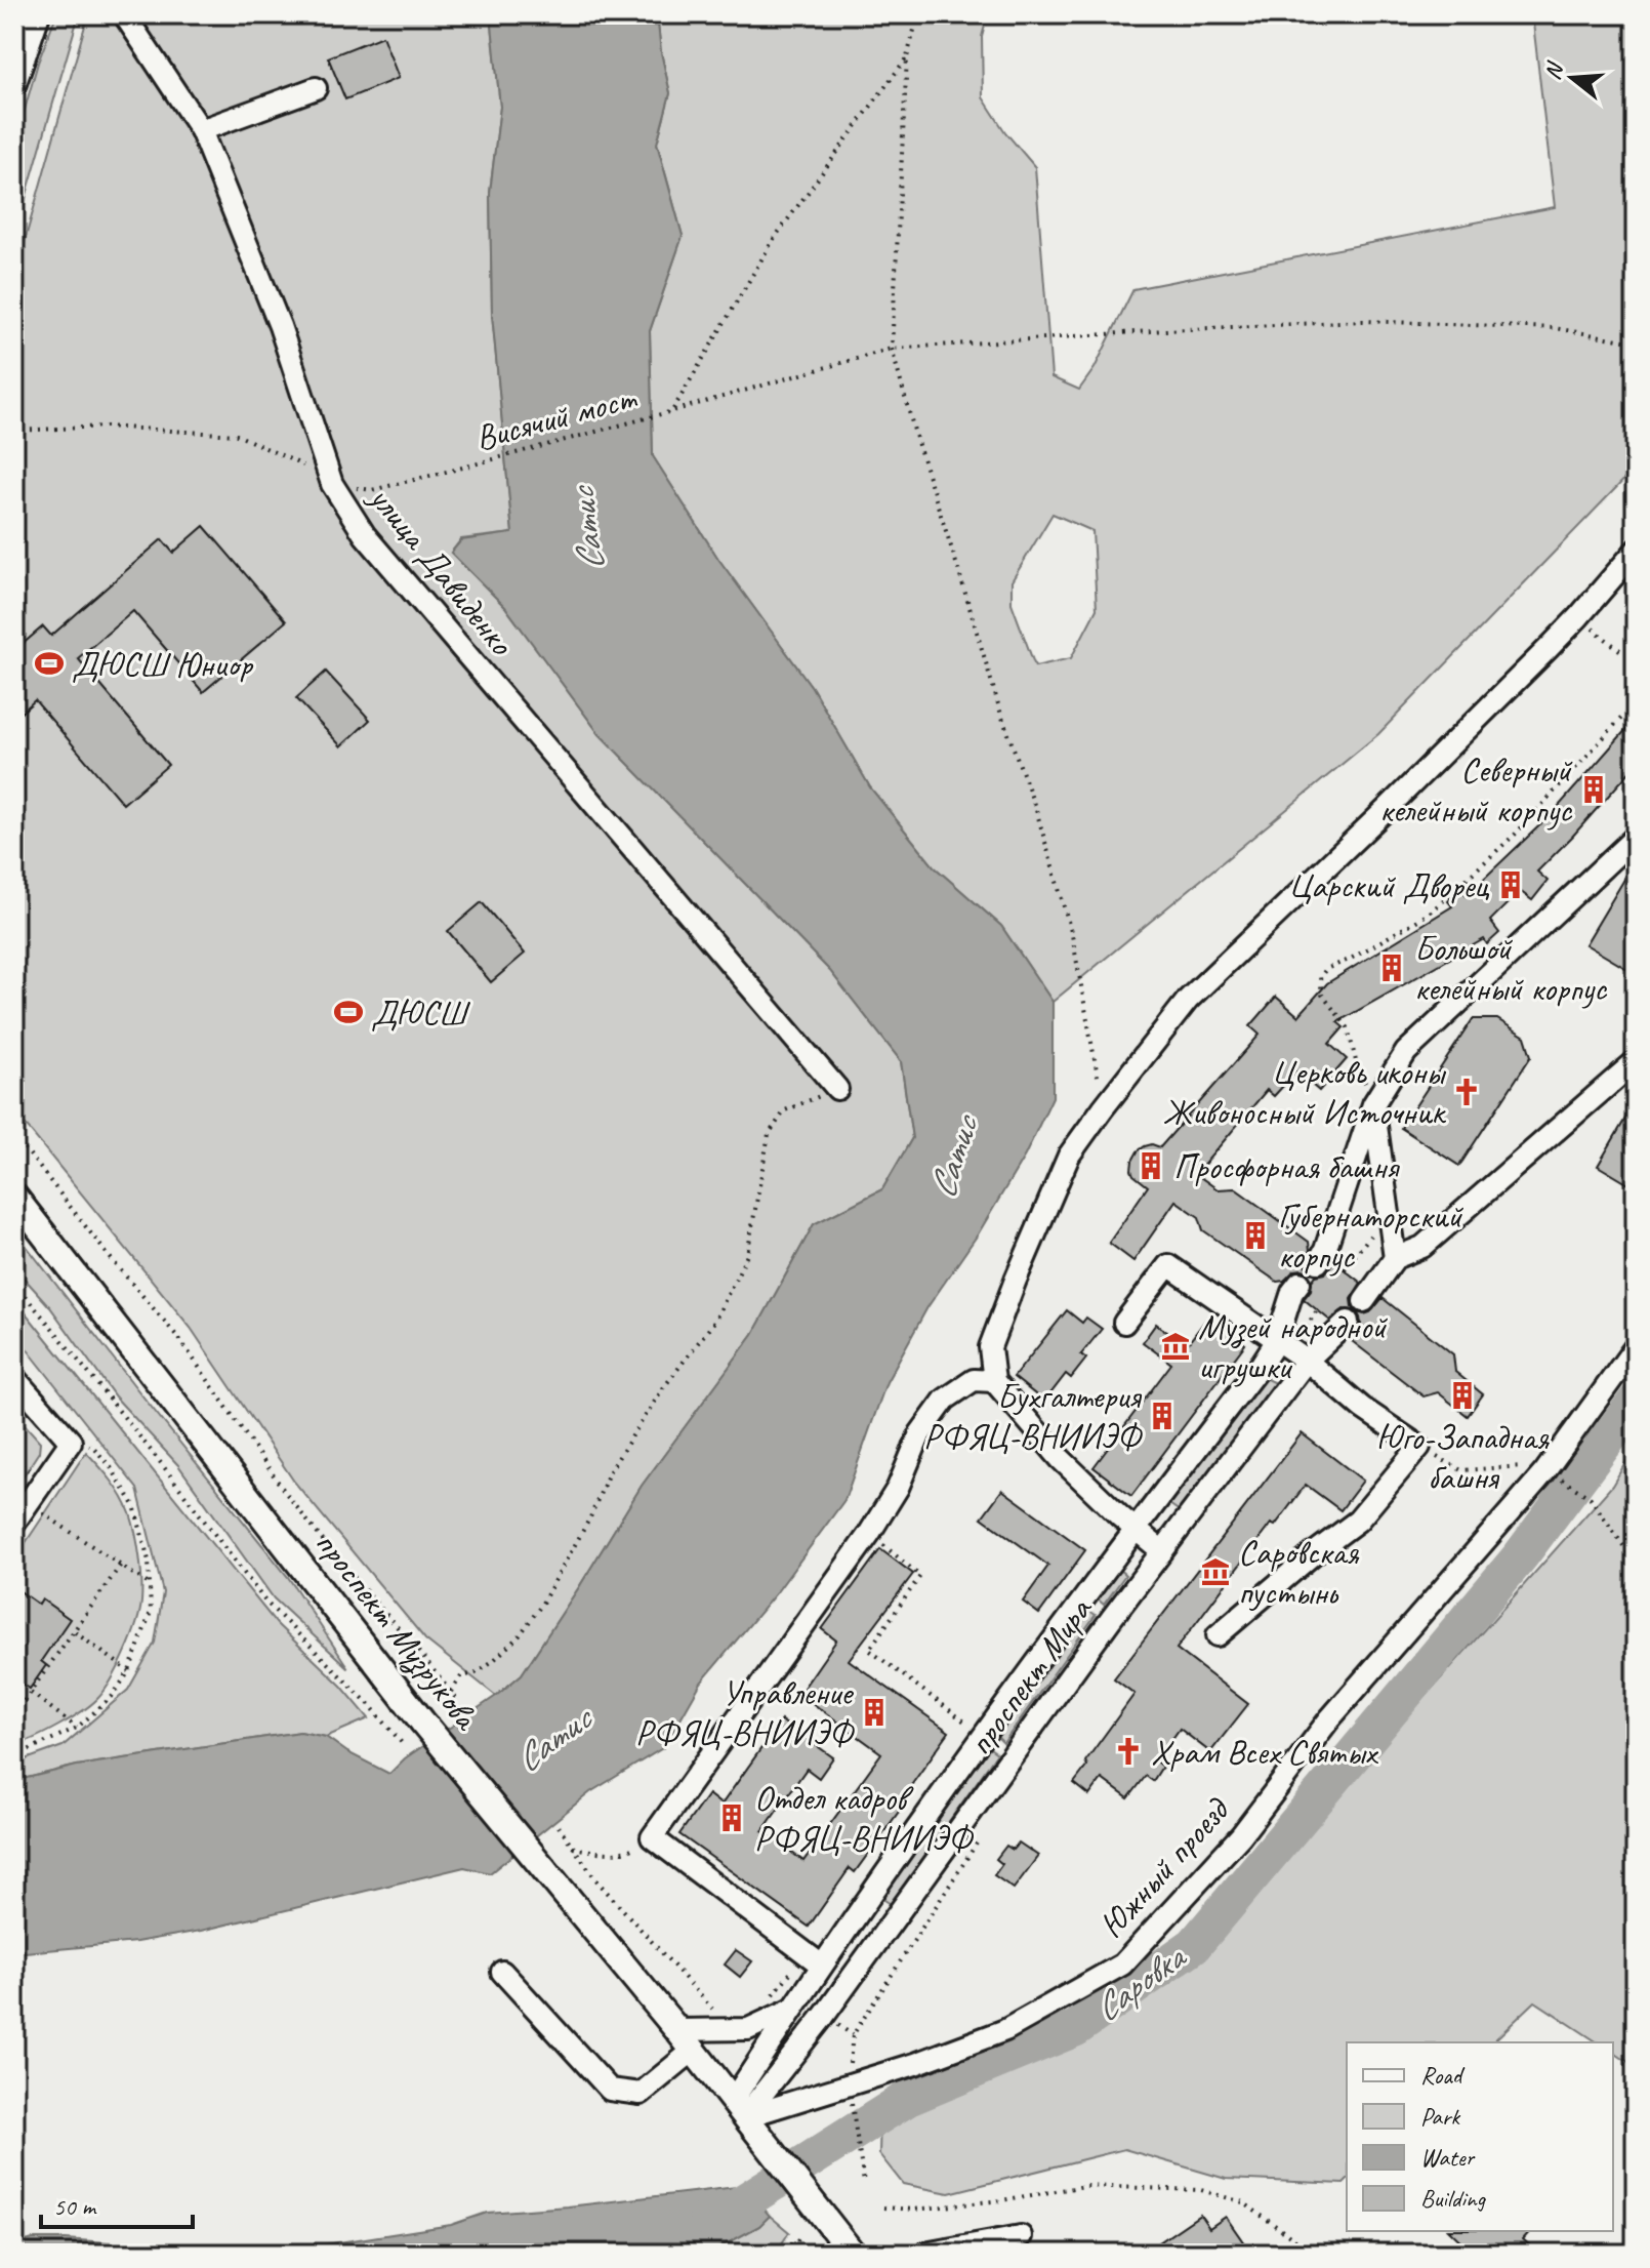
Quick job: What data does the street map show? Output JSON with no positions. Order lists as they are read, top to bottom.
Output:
{
  "streets": {
    "main road": ["проспект Музрукова"],
    "street": ["улица Давиденко", "проспект Мира", "Южный проезд"],
    "path": ["Висячий мост"]
  },
  "crossings": [
    ["Висячий мост", "улица Давиденко"],
    ["проспект Музрукова", "проспект Мира"],
    ["проспект Музрукова", "Южный проезд"],
    ["проспект Мира", "Южный проезд"]
  ],
  "water": ["Сатис", "Саровка"],
  "places": {
    "sports": ["ДЮСШ Юниор", "ДЮСШ"],
    "building": [
      "Северный келейный корпус",
      "Царский Дворец",
      "Большой келейный корпус",
      "Просфорная башня",
      "Губернаторский корпус",
      "Юго-Западная башня",
      "Бухгалтерия РФЯЦ-ВНИИЭФ",
      "Управление РФЯЦ-ВНИИЭФ",
      "Отдел кадров РФЯЦ-ВНИИЭФ"
    ],
    "church": ["Церковь иконы Живоносный Источник", "Храм Всех Святых"],
    "museum": ["Музей народной игрушки", "Саровская пустынь"]
  },
  "legend": [
    "Road",
    "Park",
    "Water",
    "Building"
  ],
  "scale_bar": "50 m",
  "north": "left"
}
